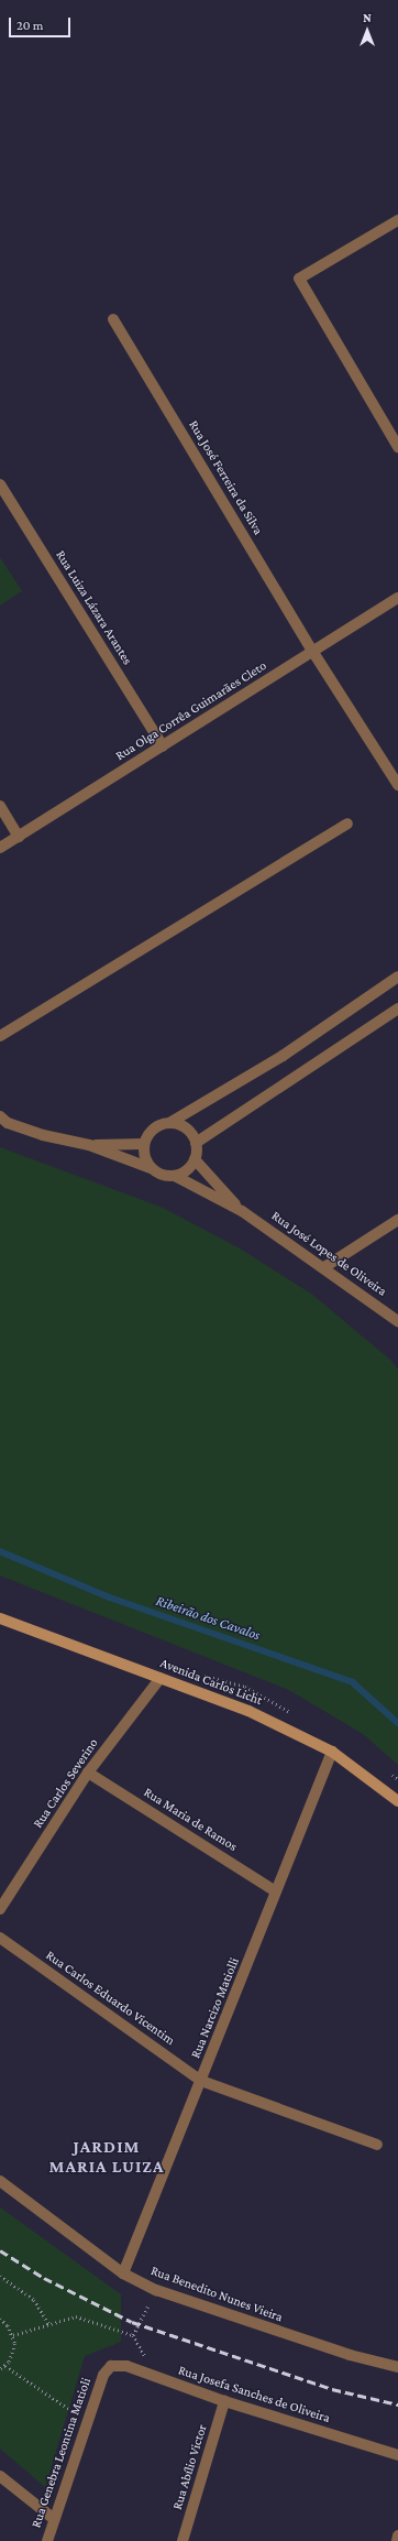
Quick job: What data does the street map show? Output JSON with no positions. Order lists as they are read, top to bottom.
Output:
{
  "streets": {
    "main road": ["Avenida Carlos Licht"],
    "street": [
      "Rua José Ferreira da Silva",
      "Rua Luiza Lázara Arantes",
      "Rua Olga Corrêa Guimarães Cleto",
      "Rua José Lopes de Oliveira",
      "Rua Carlos Severino",
      "Rua Maria de Ramos",
      "Rua Carlos Eduardo Vicentim",
      "Rua Narcizo Matiolli",
      "Rua Benedito Nunes Vieira",
      "Rua Josefa Sanches de Oliveira",
      "Rua Genebra Leontina Matioli",
      "Rua Abílio Victor"
    ]
  },
  "crossings": [
    ["Rua José Ferreira da Silva", "Rua Olga Corrêa Guimarães Cleto"],
    ["Rua Luiza Lázara Arantes", "Rua Olga Corrêa Guimarães Cleto"],
    ["Avenida Carlos Licht", "Rua Carlos Severino"],
    ["Avenida Carlos Licht", "Rua Narcizo Matiolli"],
    ["Rua Carlos Severino", "Rua Maria de Ramos"],
    ["Rua Maria de Ramos", "Rua Narcizo Matiolli"],
    ["Rua Carlos Eduardo Vicentim", "Rua Narcizo Matiolli"],
    ["Rua Narcizo Matiolli", "Rua Benedito Nunes Vieira"],
    ["Rua Josefa Sanches de Oliveira", "Rua Genebra Leontina Matioli"],
    ["Rua Josefa Sanches de Oliveira", "Rua Abílio Victor"]
  ],
  "districts": ["JARDIM MARIA LUIZA"],
  "water": ["Ribeirão dos Cavalos"],
  "scale_bar": "20 m",
  "north": "top"
}
